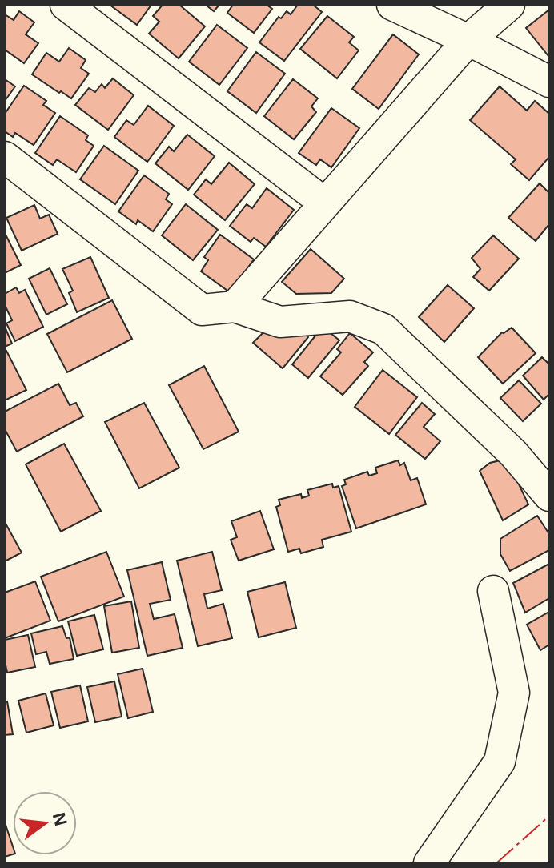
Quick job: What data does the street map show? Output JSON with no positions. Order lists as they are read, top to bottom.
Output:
{
  "north": "right"
}
